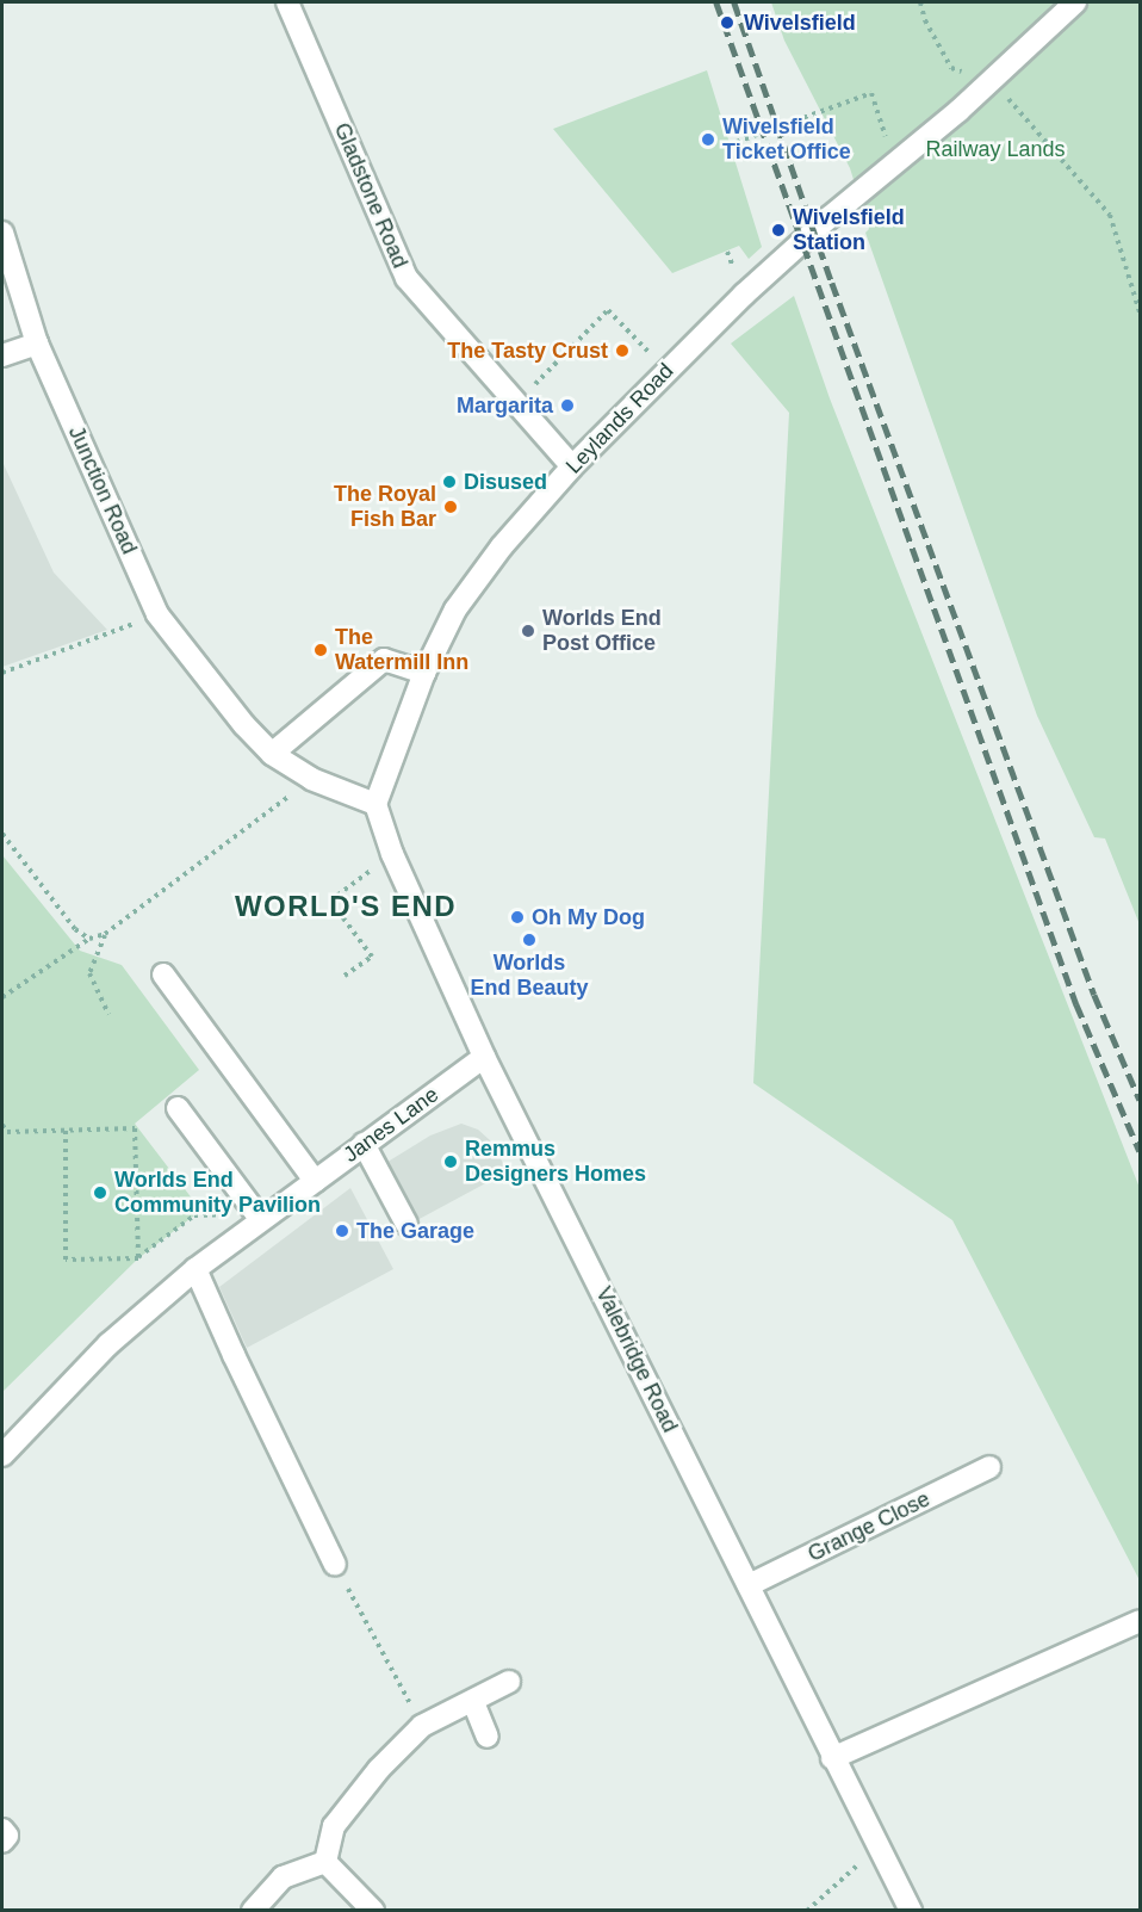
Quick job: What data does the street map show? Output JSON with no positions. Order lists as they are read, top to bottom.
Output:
{
  "streets": {
    "street": [
      "Gladstone Road",
      "Leylands Road",
      "Junction Road",
      "Janes Lane",
      "Valebridge Road",
      "Grange Close"
    ]
  },
  "crossings": [
    ["Gladstone Road", "Leylands Road"],
    ["Leylands Road", "Valebridge Road"],
    ["Janes Lane", "Valebridge Road"],
    ["Valebridge Road", "Grange Close"]
  ],
  "districts": ["WORLD'S END"],
  "parks": ["Railway Lands"],
  "places": [
    "Wivelsfield",
    "Wivelsfield Ticket Office",
    "Wivelsfield Station",
    "The Tasty Crust",
    "Margarita",
    "Disused",
    "The Royal Fish Bar",
    "Worlds End Post Office",
    "The Watermill Inn",
    "Oh My Dog",
    "Worlds End Beauty",
    "Remmus Designers Homes",
    "Worlds End Community Pavilion",
    "The Garage"
  ]
}
